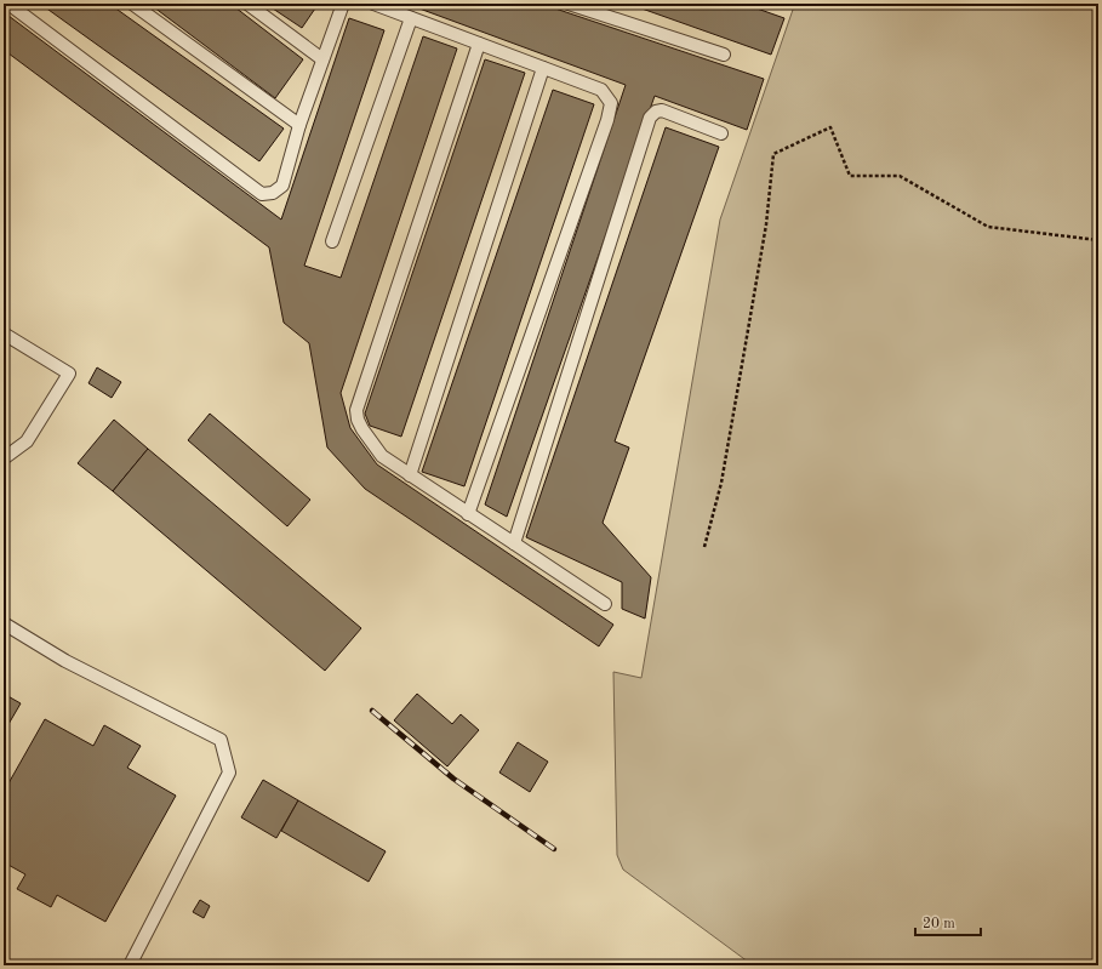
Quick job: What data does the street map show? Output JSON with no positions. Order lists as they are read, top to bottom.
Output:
{
  "scale_bar": "20 m"
}
